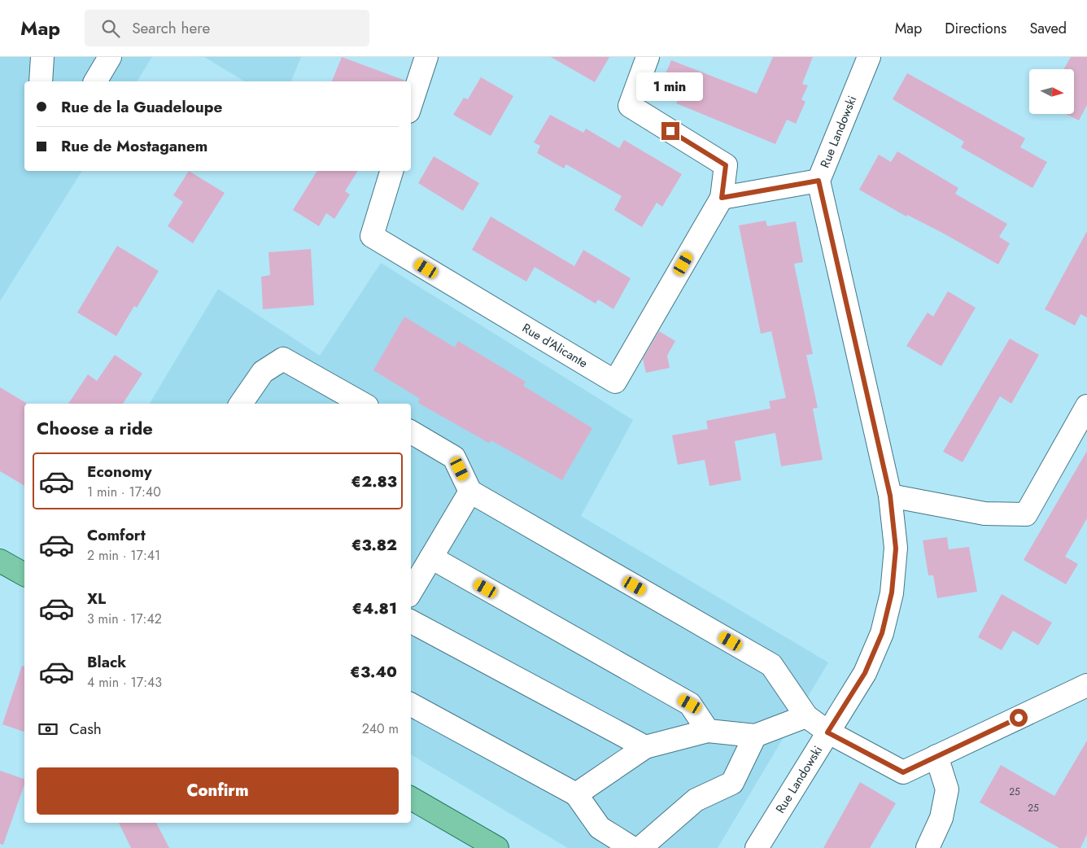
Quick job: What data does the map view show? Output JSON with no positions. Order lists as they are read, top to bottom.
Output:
{
  "streets": {
    "street": ["Rue Landowski", "Rue d'Alicante"]
  },
  "house_numbers": ["25", "25"],
  "north": "right",
  "page": {
    "header": "Map",
    "search": "Search here",
    "nav": ["Map", "Directions", "Saved"],
    "bubble": "1 min",
    "banner": ["Rue de la Guadeloupe", "Rue de Mostaganem"],
    "heading": "Choose a ride",
    "list": [
      {
        "name": "Economy",
        "note": "1 min · 17:40",
        "value": "€2.83"
      },
      {
        "name": "Comfort",
        "note": "2 min · 17:41",
        "value": "€3.82"
      },
      {
        "name": "XL",
        "note": "3 min · 17:42",
        "value": "€4.81"
      },
      {
        "name": "Black",
        "note": "4 min · 17:43",
        "value": "€3.40"
      }
    ],
    "pay": ["Cash", "240 m"],
    "buttons": "Confirm"
  }
}
